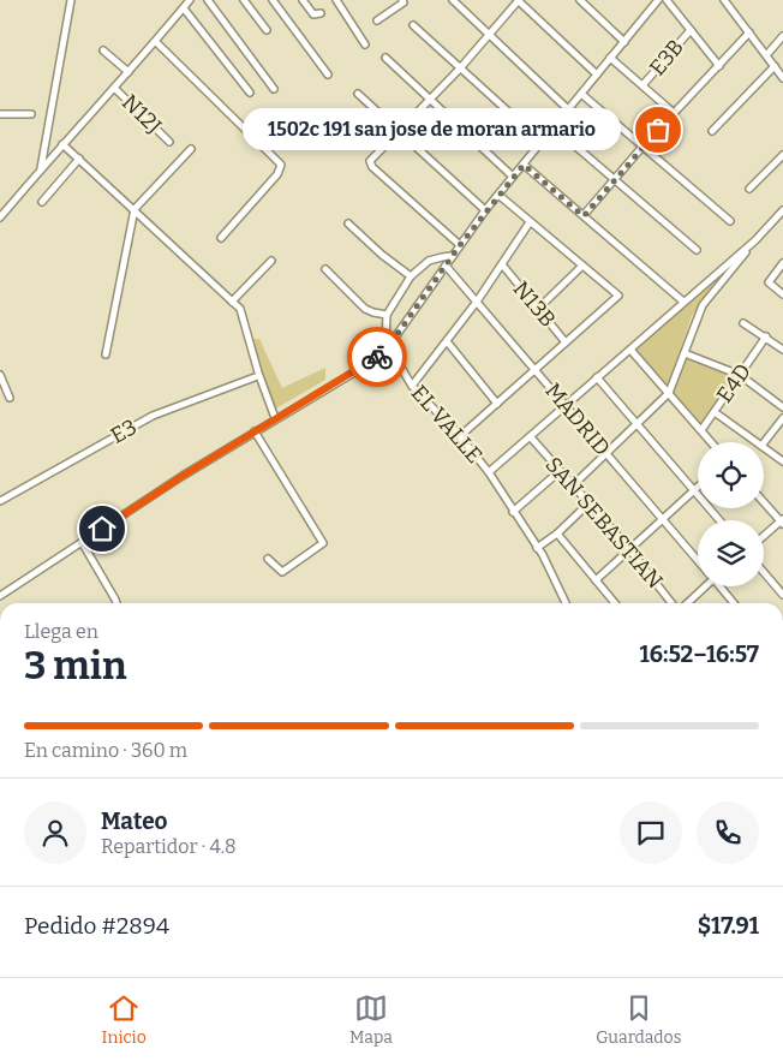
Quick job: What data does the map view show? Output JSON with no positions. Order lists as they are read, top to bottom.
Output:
{
  "streets": {
    "street": [
      "E3B",
      "N12J",
      "N13B",
      "E4D",
      "MADRID",
      "EL VALLE",
      "E3",
      "SAN SEBASTIAN"
    ]
  },
  "places": ["1502c 191 san jose de moran armario"],
  "page": {
    "bubble": "1502c 191 san jose de moran armario",
    "heading": ["3 min", "Llega en", "16:52–16:57"],
    "panel": [
      "Mateo",
      "Repartidor · 4.8",
      "Pedido #2894",
      "$17.91"
    ],
    "bar": "En camino · 360 m",
    "tabs": ["Inicio", "Mapa", "Guardados"]
  }
}
